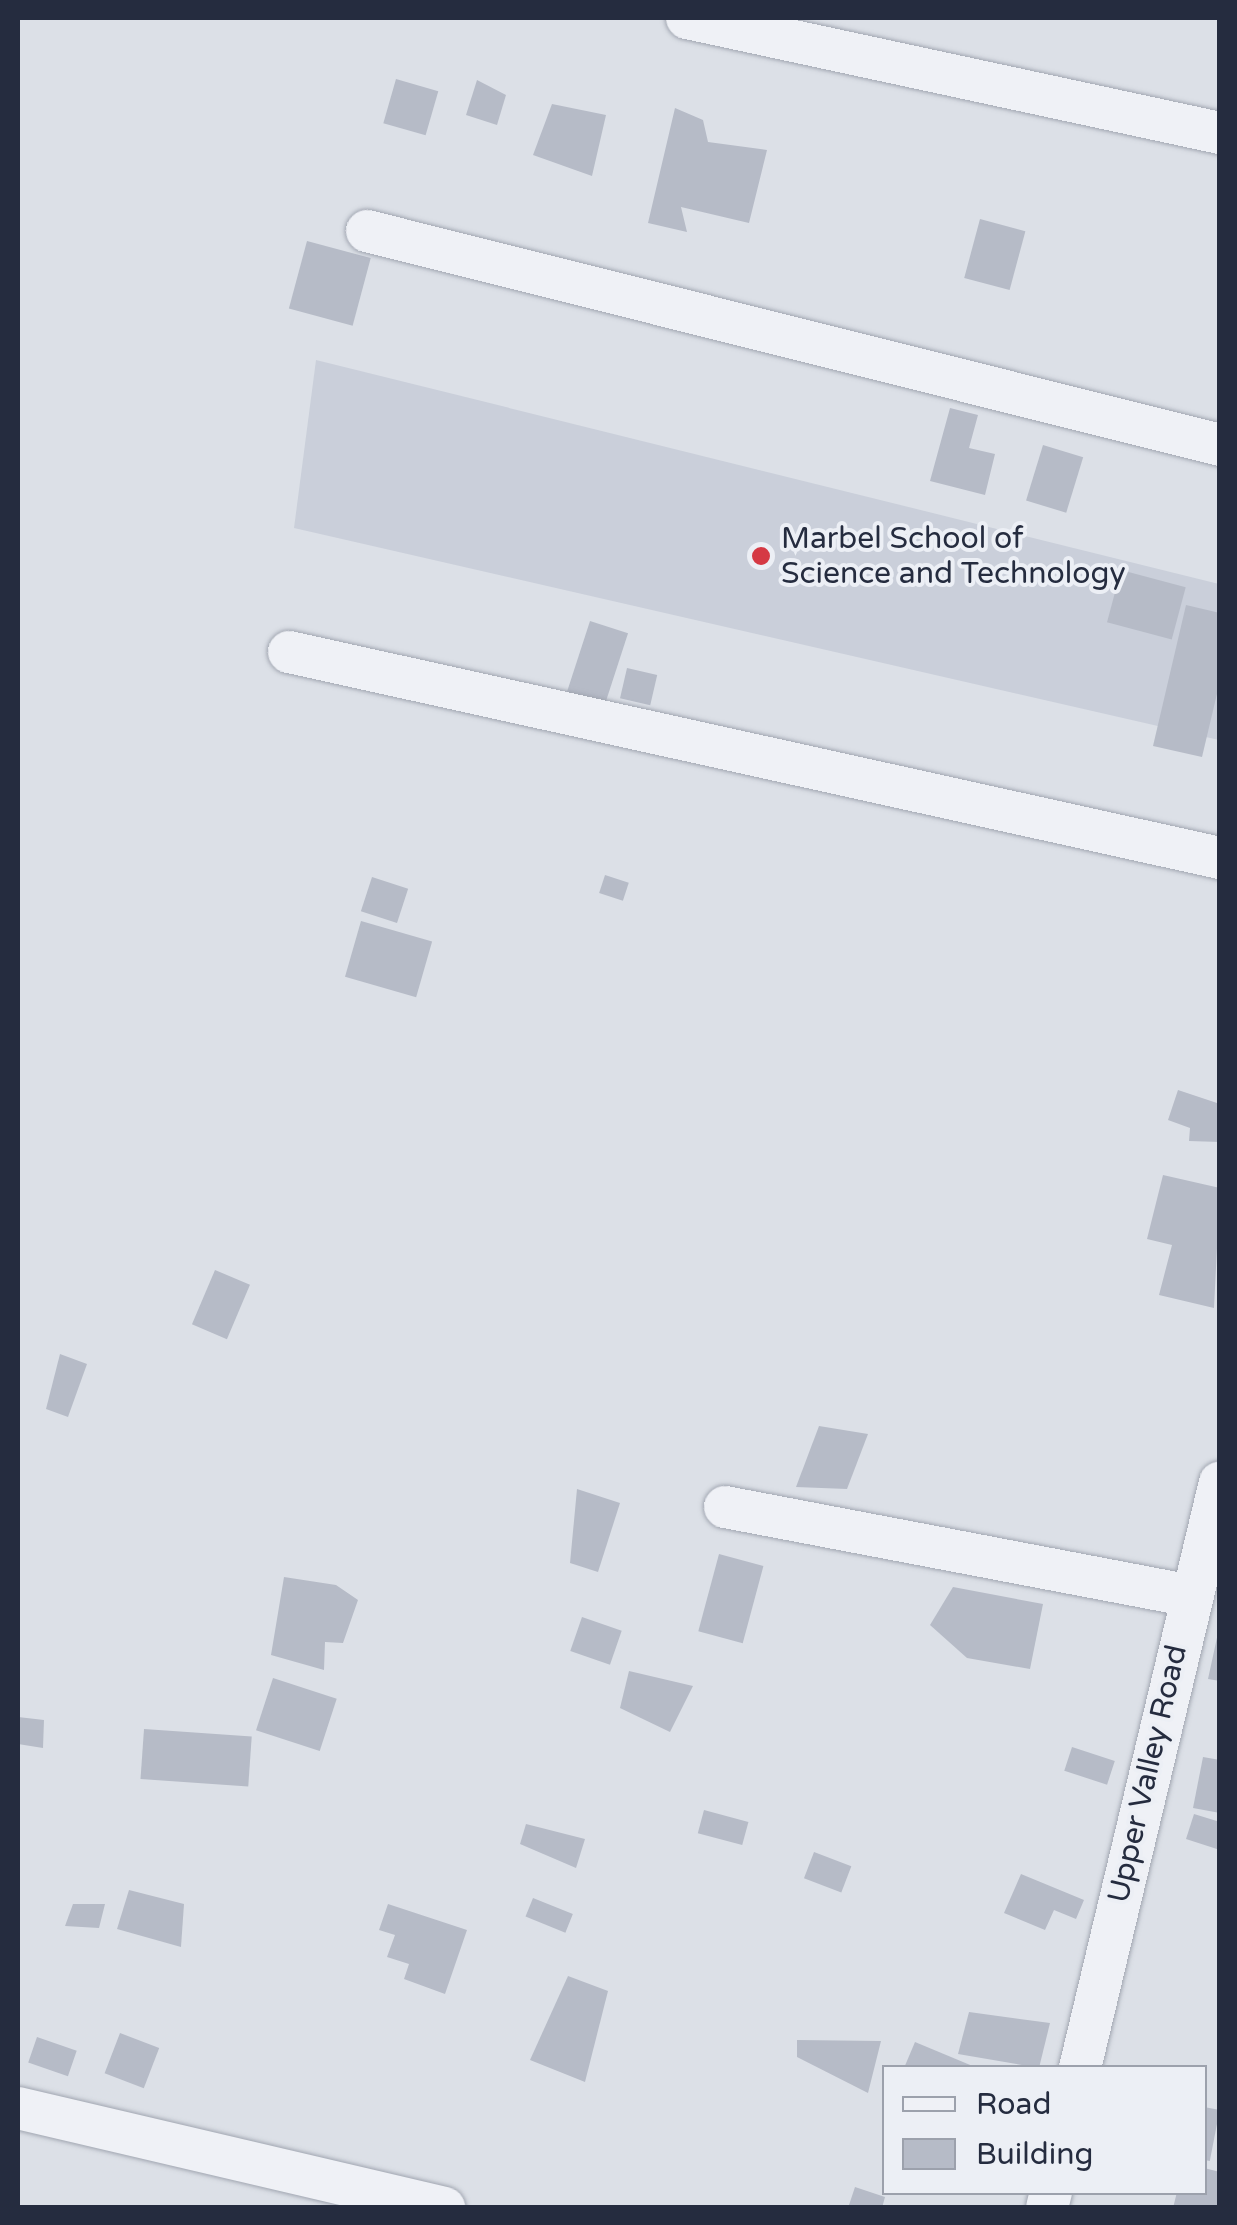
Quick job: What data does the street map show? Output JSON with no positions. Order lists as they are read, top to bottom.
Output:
{
  "streets": {
    "street": ["Upper Valley Road"]
  },
  "places": ["Marbel School of Science and Technology"],
  "legend": ["Road", "Building"]
}
